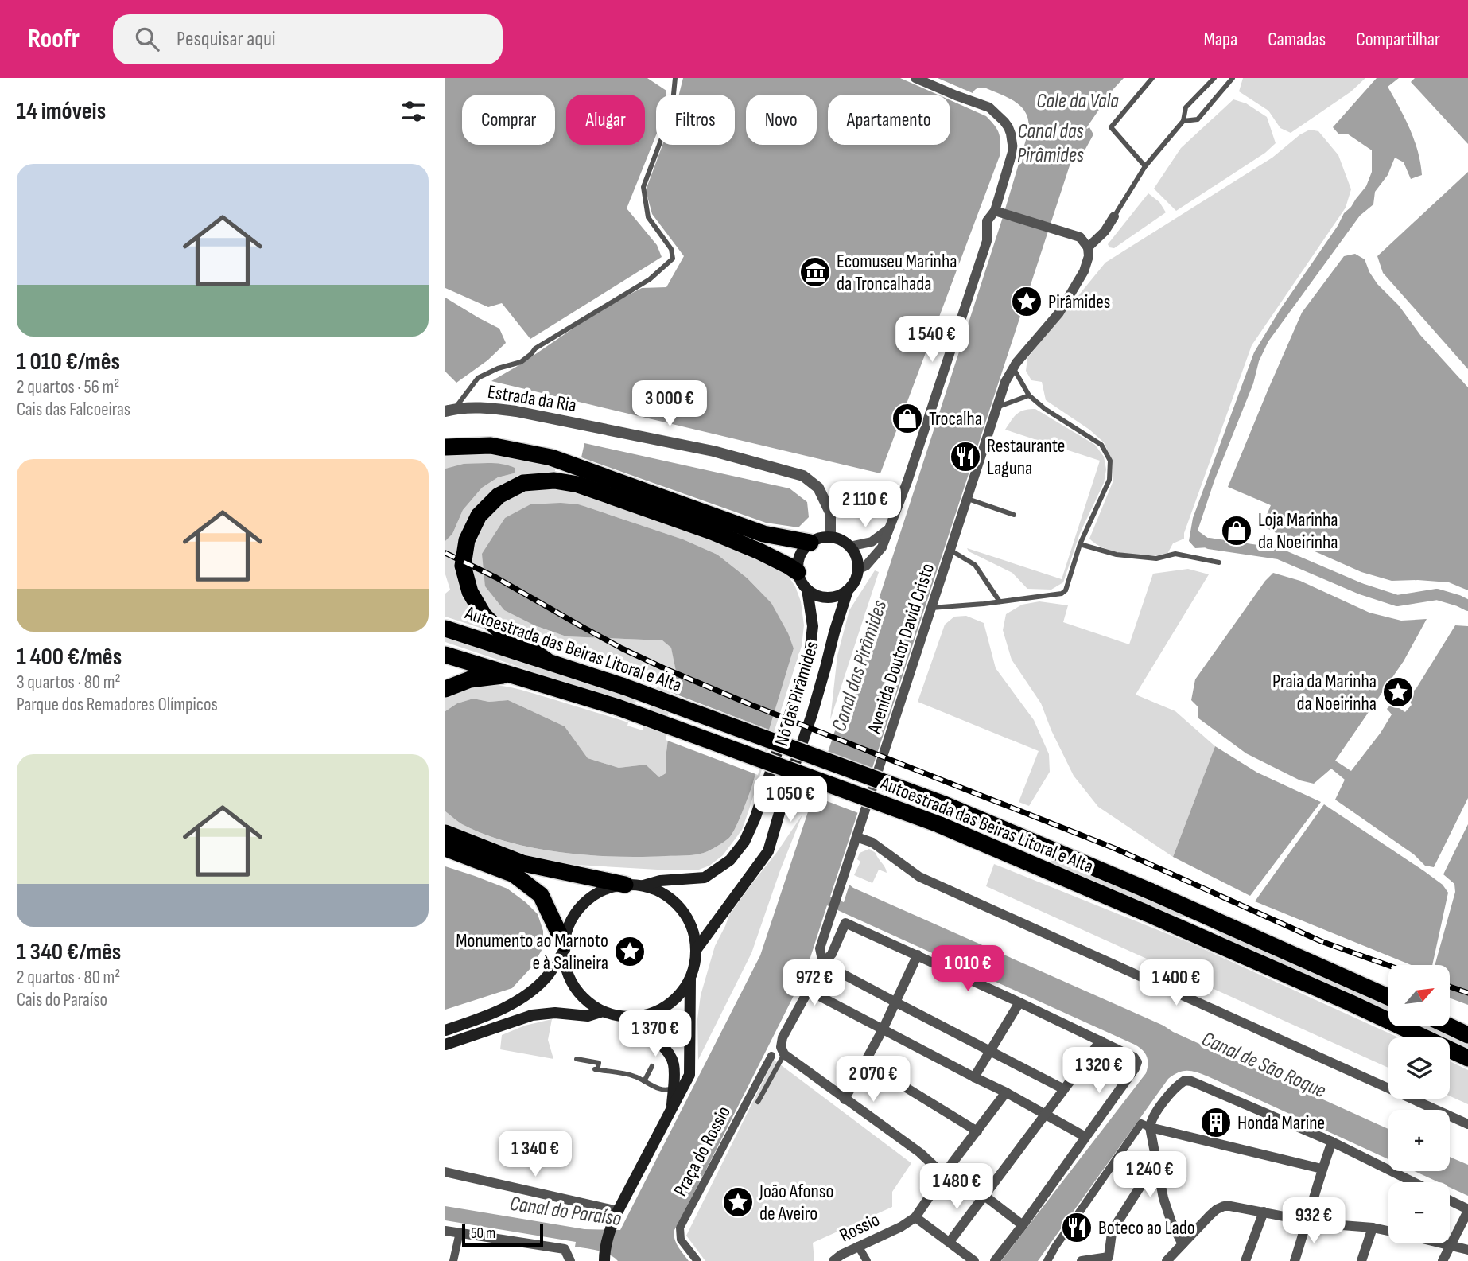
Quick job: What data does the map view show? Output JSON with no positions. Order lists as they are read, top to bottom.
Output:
{
  "streets": {
    "highway": ["Autoestrada das Beiras Litoral e Alta"],
    "main road": ["Nó das Pirâmides"],
    "street": [
      "Estrada da Ria",
      "Avenida Doutor David Cristo",
      "Praça do Rossio",
      "Rossio"
    ]
  },
  "crossings": [
    ["Estrada da Ria", "Nó das Pirâmides"]
  ],
  "water": [
    "Cale da Vala",
    "Canal das Pirâmides",
    "Canal de São Roque",
    "Canal do Paraíso"
  ],
  "places": {
    "museum": ["Ecomuseu Marinha da Troncalhada"],
    "place": [
      "Pirâmides",
      "Praia da Marinha da Noeirinha",
      "Monumento ao Marnoto e à Salineira",
      "João Afonso de Aveiro"
    ],
    "shop": ["Trocalha", "Loja Marinha da Noeirinha"],
    "restaurant": ["Restaurante Laguna", "Boteco ao Lado"],
    "building": ["Honda Marine"]
  },
  "scale_bar": "50 m",
  "north": "top right",
  "page": {
    "header": "Roofr",
    "search": "Pesquisar aqui",
    "nav": ["Mapa", "Camadas", "Compartilhar"],
    "heading": "14 imóveis",
    "chip": [
      "Comprar",
      "Alugar",
      "Filtros",
      "Novo",
      "Apartamento"
    ],
    "list": [
      {
        "name": "1 010 €/mês",
        "note": "2 quartos · 56 m² · Cais das Falcoeiras"
      },
      {
        "name": "1 400 €/mês",
        "note": "3 quartos · 80 m² · Parque dos Remadores Olímpicos"
      },
      {
        "name": "1 340 €/mês",
        "note": "2 quartos · 80 m² · Cais do Paraíso"
      }
    ],
    "price": [
      "1 540 €",
      "3 000 €",
      "2 110 €",
      "1 050 €",
      "1 010 €",
      "972 €",
      "1 400 €",
      "1 370 €",
      "1 320 €",
      "2 070 €",
      "1 340 €",
      "1 240 €",
      "1 480 €",
      "932 €"
    ],
    "map_buttons": ["+", "−"],
    "scale": "50 m"
  }
}
